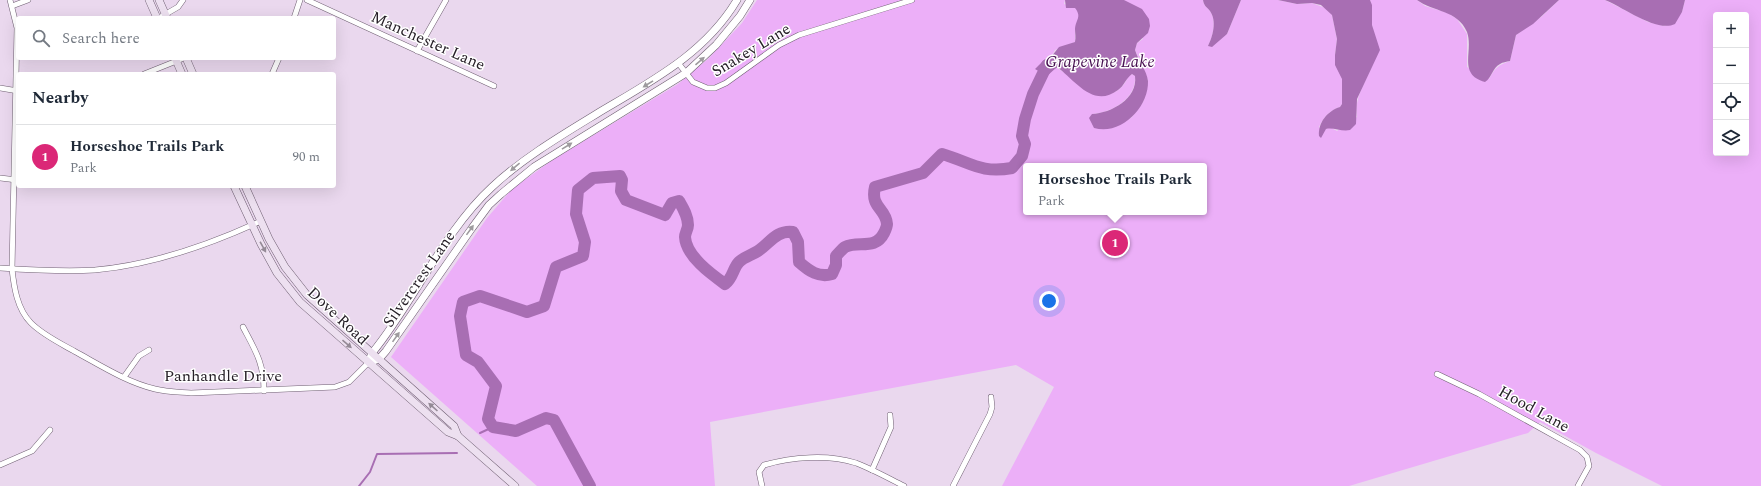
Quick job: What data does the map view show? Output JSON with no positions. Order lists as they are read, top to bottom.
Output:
{
  "streets": {
    "main road": ["Dove Road"],
    "street": [
      "Manchester Lane",
      "Snakey Lane",
      "Silvercrest Lane",
      "Panhandle Drive",
      "Hood Lane"
    ]
  },
  "crossings": [
    ["Snakey Lane", "Silvercrest Lane"],
    ["Silvercrest Lane", "Dove Road"],
    ["Silvercrest Lane", "Panhandle Drive"],
    ["Dove Road", "Panhandle Drive"]
  ],
  "water": ["Grapevine Lake"],
  "page": {
    "map_buttons": ["+", "−"],
    "search": "Search here",
    "heading": "Nearby",
    "list": [
      {
        "mark": "1",
        "name": "Horseshoe Trails Park",
        "note": "Park",
        "value": "90 m"
      }
    ],
    "popup": ["Horseshoe Trails Park", "Park"],
    "pins": "1"
  }
}
